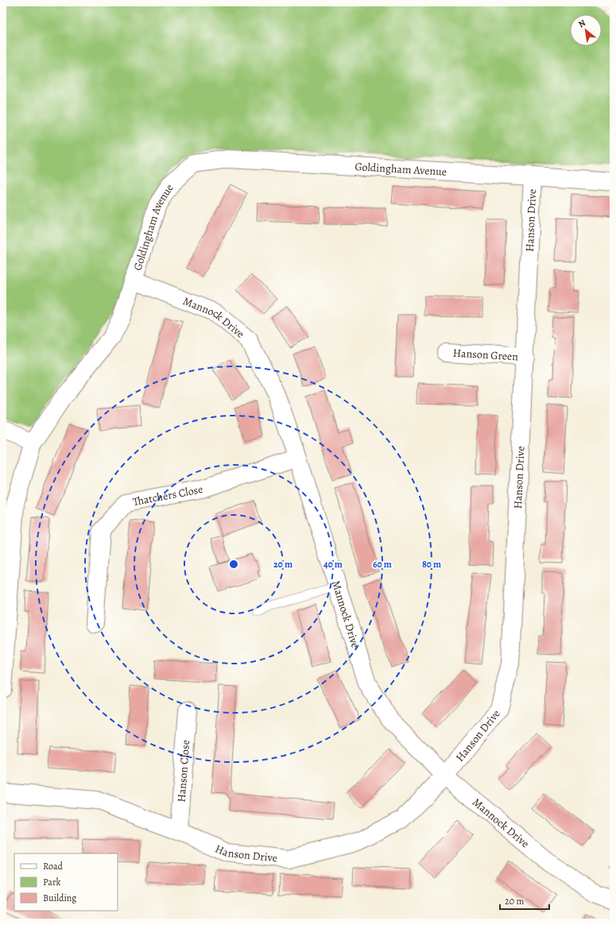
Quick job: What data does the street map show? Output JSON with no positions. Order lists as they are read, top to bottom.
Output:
{
  "streets": {
    "street": [
      "Goldingham Avenue",
      "Hanson Drive",
      "Mannock Drive",
      "Hanson Green",
      "Thatchers Close",
      "Hanson Close"
    ]
  },
  "crossings": [
    ["Goldingham Avenue", "Hanson Drive"],
    ["Goldingham Avenue", "Mannock Drive"],
    ["Hanson Drive", "Mannock Drive"],
    ["Hanson Drive", "Hanson Green"],
    ["Hanson Drive", "Hanson Close"],
    ["Mannock Drive", "Thatchers Close"]
  ],
  "legend": ["Road", "Park", "Building"],
  "scale_bar": "20 m",
  "north": "top left",
  "rings": [
    "20 m",
    "40 m",
    "60 m",
    "80 m"
  ]
}
